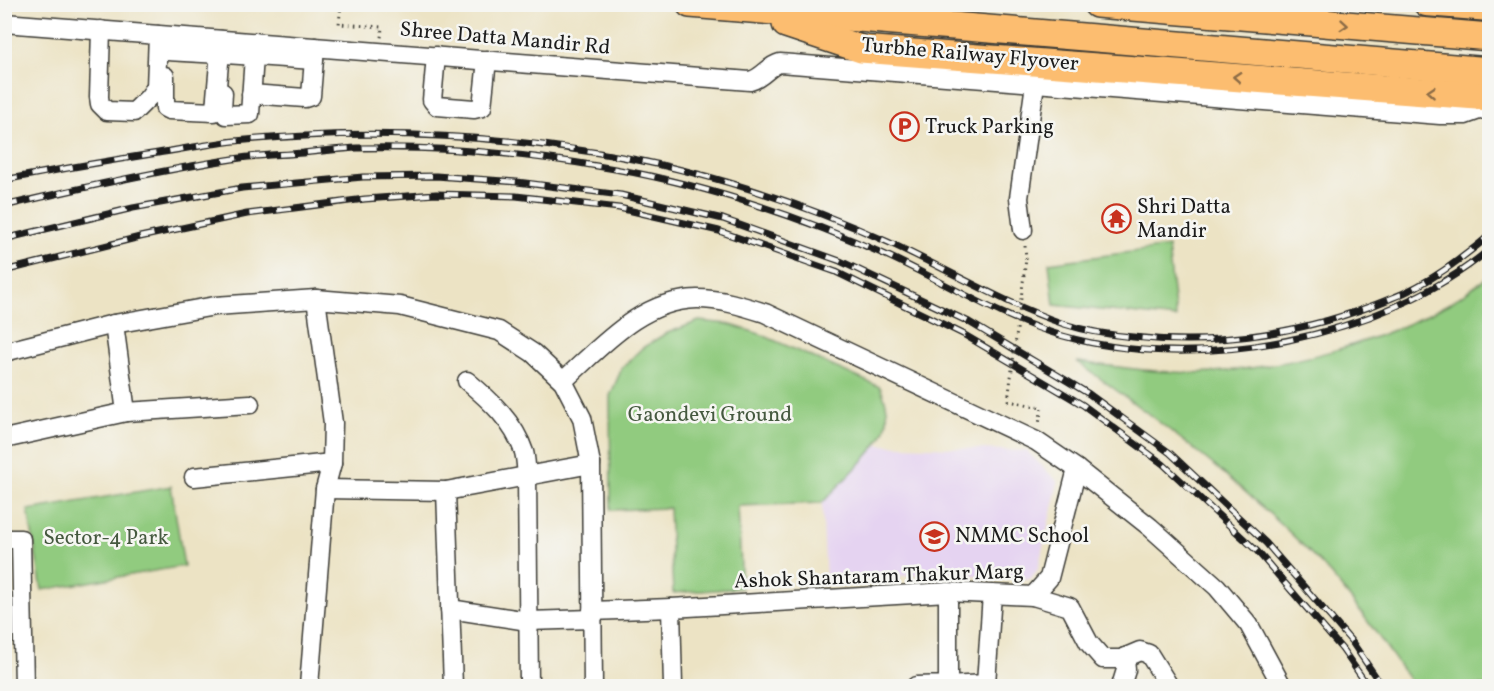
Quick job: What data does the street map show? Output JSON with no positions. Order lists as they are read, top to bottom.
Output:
{
  "streets": {
    "highway": ["Turbhe Railway Flyover"],
    "street": ["Shree Datta Mandir Rd", "Ashok Shantaram Thakur Marg"]
  },
  "parks": ["Gaondevi Ground", "Sector-4 Park"],
  "places": {
    "parking": ["Truck Parking"],
    "temple": ["Shri Datta Mandir"],
    "school or university": ["NMMC School"]
  }
}
